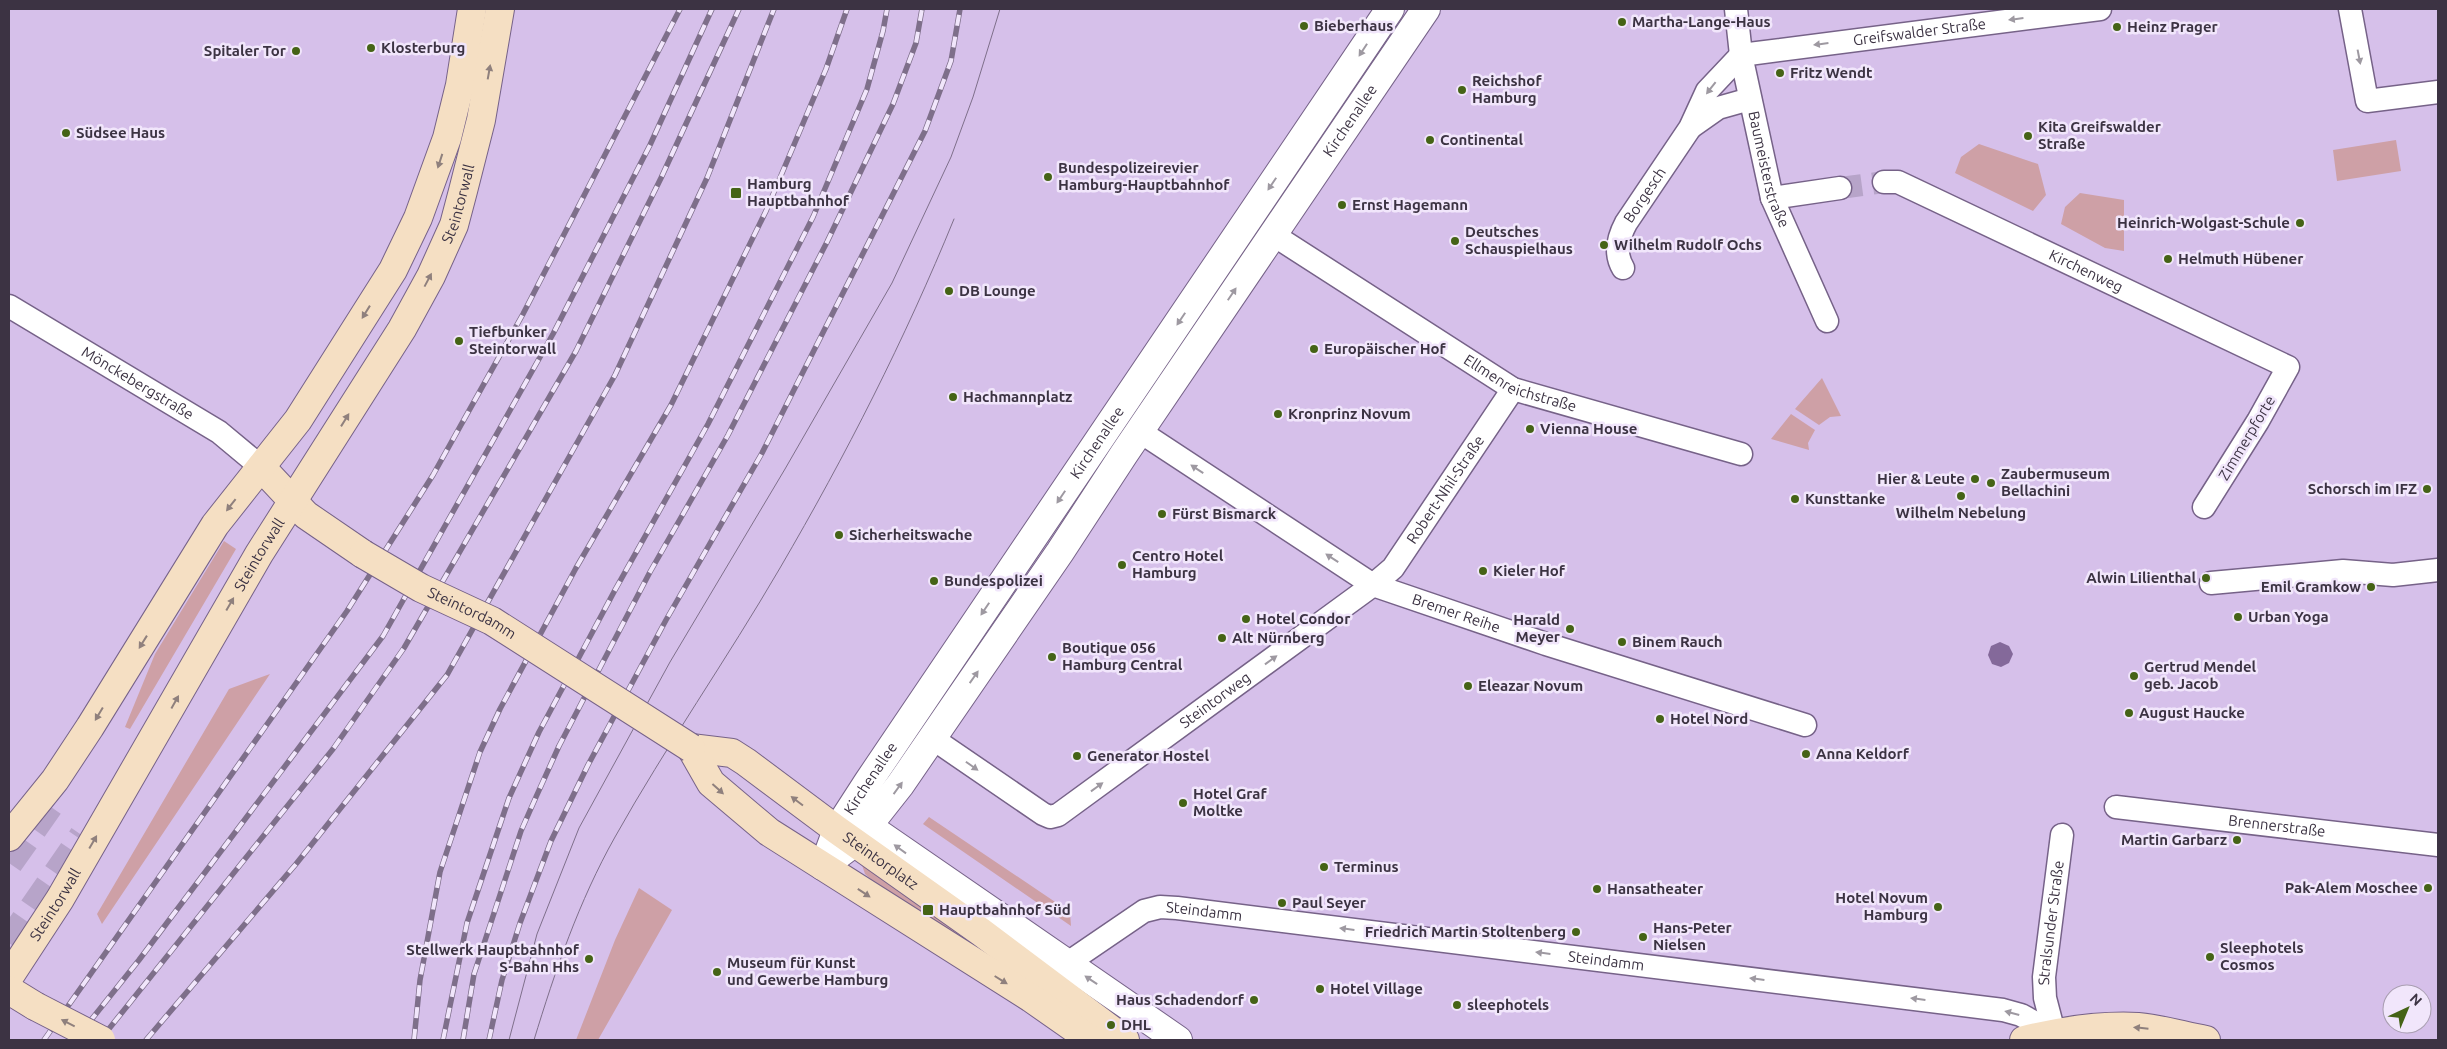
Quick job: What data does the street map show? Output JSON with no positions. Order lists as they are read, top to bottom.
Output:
{
  "streets": {
    "main road": ["Steintorwall", "Steintordamm", "Steintorplatz"],
    "street": [
      "Greifswalder Straße",
      "Kirchenallee",
      "Baumeisterstraße",
      "Borgesch",
      "Kirchenweg",
      "Ellmenreichstraße",
      "Mönckebergstraße",
      "Zimmerpforte",
      "Robert-Nhil-Straße",
      "Bremer Reihe",
      "Steintorweg",
      "Brennerstraße",
      "Steindamm",
      "Stralsunder Straße"
    ]
  },
  "crossings": [
    ["Greifswalder Straße", "Baumeisterstraße"],
    ["Greifswalder Straße", "Borgesch"],
    ["Kirchenallee", "Ellmenreichstraße"],
    ["Kirchenallee", "Bremer Reihe"],
    ["Kirchenallee", "Steintordamm"],
    ["Kirchenallee", "Steintorweg"],
    ["Kirchenallee", "Steintorplatz"],
    ["Baumeisterstraße", "Borgesch"],
    ["Steintorwall", "Mönckebergstraße"],
    ["Steintorwall", "Steintordamm"],
    ["Kirchenweg", "Zimmerpforte"],
    ["Ellmenreichstraße", "Robert-Nhil-Straße"],
    ["Mönckebergstraße", "Steintordamm"],
    ["Robert-Nhil-Straße", "Bremer Reihe"],
    ["Robert-Nhil-Straße", "Steintorweg"],
    ["Bremer Reihe", "Steintorweg"],
    ["Steintordamm", "Steintorplatz"],
    ["Steintorplatz", "Steindamm"],
    ["Steindamm", "Stralsunder Straße"]
  ],
  "one_way": [
    "Greifswalder Straße",
    "Bremer Reihe",
    "Steintorweg",
    "Steintorplatz",
    "Steindamm"
  ],
  "places": {
    "other": [
      "Martha-Lange-Haus",
      "Bieberhaus",
      "Heinz Prager",
      "Klosterburg",
      "Spitaler Tor",
      "Fritz Wendt",
      "Reichshof Hamburg",
      "Südsee Haus",
      "Kita Greifswalder Straße",
      "Continental",
      "Bundespolizeirevier Hamburg-Hauptbahnhof",
      "Ernst Hagemann",
      "Heinrich-Wolgast-Schule",
      "Deutsches Schauspielhaus",
      "Wilhelm Rudolf Ochs",
      "Helmuth Hübener",
      "DB Lounge",
      "Tiefbunker Steintorwall",
      "Europäischer Hof",
      "Hachmannplatz",
      "Kronprinz Novum",
      "Vienna House",
      "Hier & Leute",
      "Zaubermuseum Bellachini",
      "Schorsch im IFZ",
      "Wilhelm Nebelung",
      "Kunsttanke",
      "Fürst Bismarck",
      "Sicherheitswache",
      "Centro Hotel Hamburg",
      "Kieler Hof",
      "Alwin Lilienthal",
      "Bundespolizei",
      "Emil Gramkow",
      "Urban Yoga",
      "Hotel Condor",
      "Harald Meyer",
      "Alt Nürnberg",
      "Binem Rauch",
      "Boutique 056 Hamburg Central",
      "Gertrud Mendel geb. Jacob",
      "Eleazar Novum",
      "August Haucke",
      "Hotel Nord",
      "Anna Keldorf",
      "Generator Hostel",
      "Hotel Graf Moltke",
      "Martin Garbarz",
      "Terminus",
      "Pak-Alem Moschee",
      "Hansatheater",
      "Paul Seyer",
      "Hotel Novum Hamburg",
      "Friedrich Martin Stoltenberg",
      "Hans-Peter Nielsen",
      "Sleephotels Cosmos",
      "Stellwerk Hauptbahnhof S-Bahn Hhs",
      "Museum für Kunst und Gewerbe Hamburg",
      "Hotel Village",
      "Haus Schadendorf",
      "sleephotels",
      "DHL"
    ],
    "transit": ["Hamburg Hauptbahnhof", "Hauptbahnhof Süd"]
  },
  "north": "top right"
}
